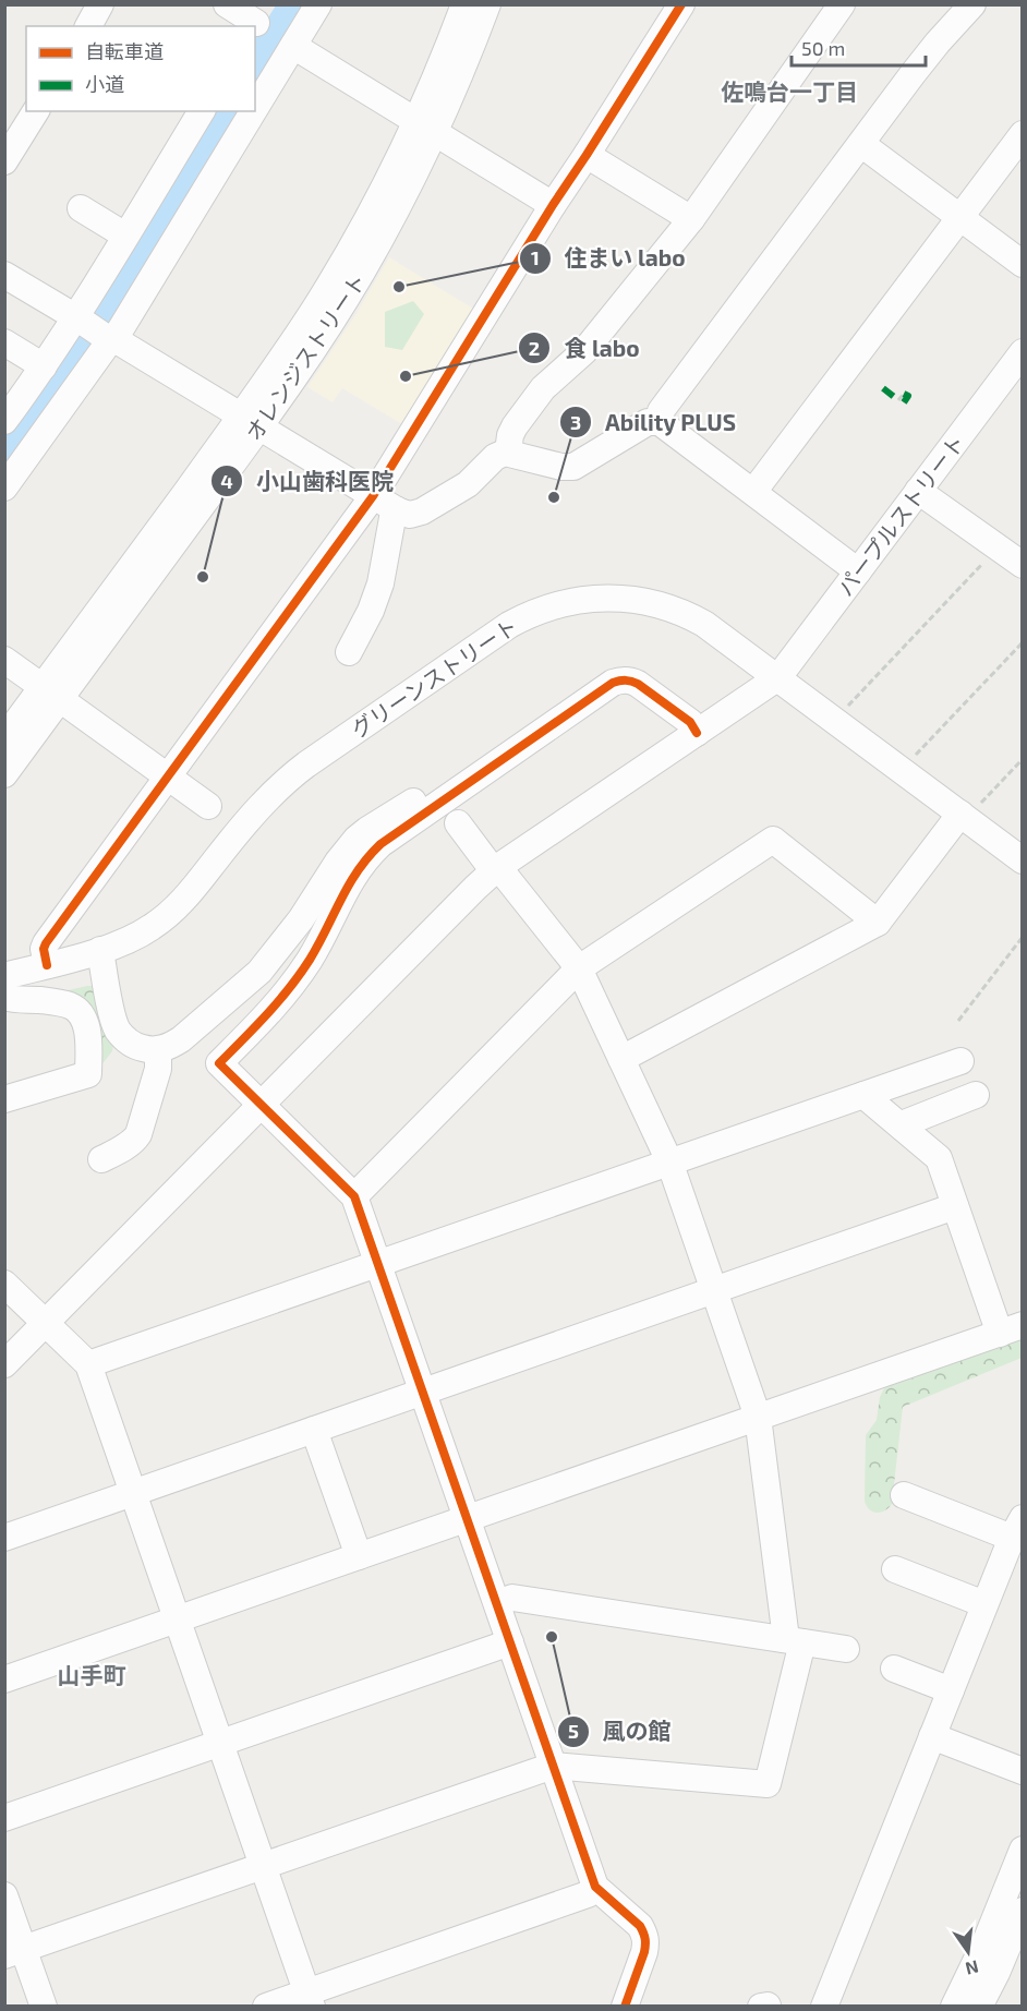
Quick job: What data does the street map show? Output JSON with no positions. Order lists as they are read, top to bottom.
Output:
{
  "streets": {
    "street": ["オレンジストリート", "パープルストリート", "グリーンストリート"]
  },
  "crossings": [
    ["パープルストリート", "グリーンストリート"]
  ],
  "districts": ["佐鳴台一丁目", "山手町"],
  "places": [
    "住まい labo",
    "食 labo",
    "Ability PLUS",
    "小山歯科医院",
    "風の館"
  ],
  "legend": ["自転車道", "小道"],
  "scale_bar": "50 m",
  "north": "bottom"
}
